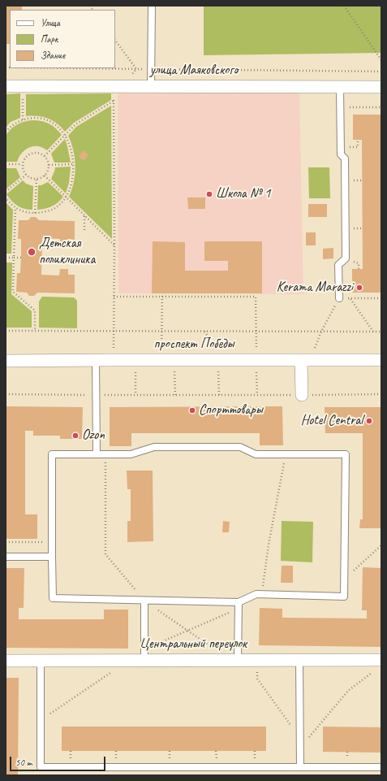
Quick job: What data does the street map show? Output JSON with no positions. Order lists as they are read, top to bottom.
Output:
{
  "streets": {
    "street": ["улица Маяковского", "проспект Победы", "Центральный переулок"]
  },
  "places": [
    "Школа № 1",
    "Детская поликлиника",
    "Kerama Marazzi",
    "Спорттовары",
    "Hotel Central",
    "Ozon"
  ],
  "legend": ["Улица", "Парк", "Здание"],
  "scale_bar": "50 m"
}
